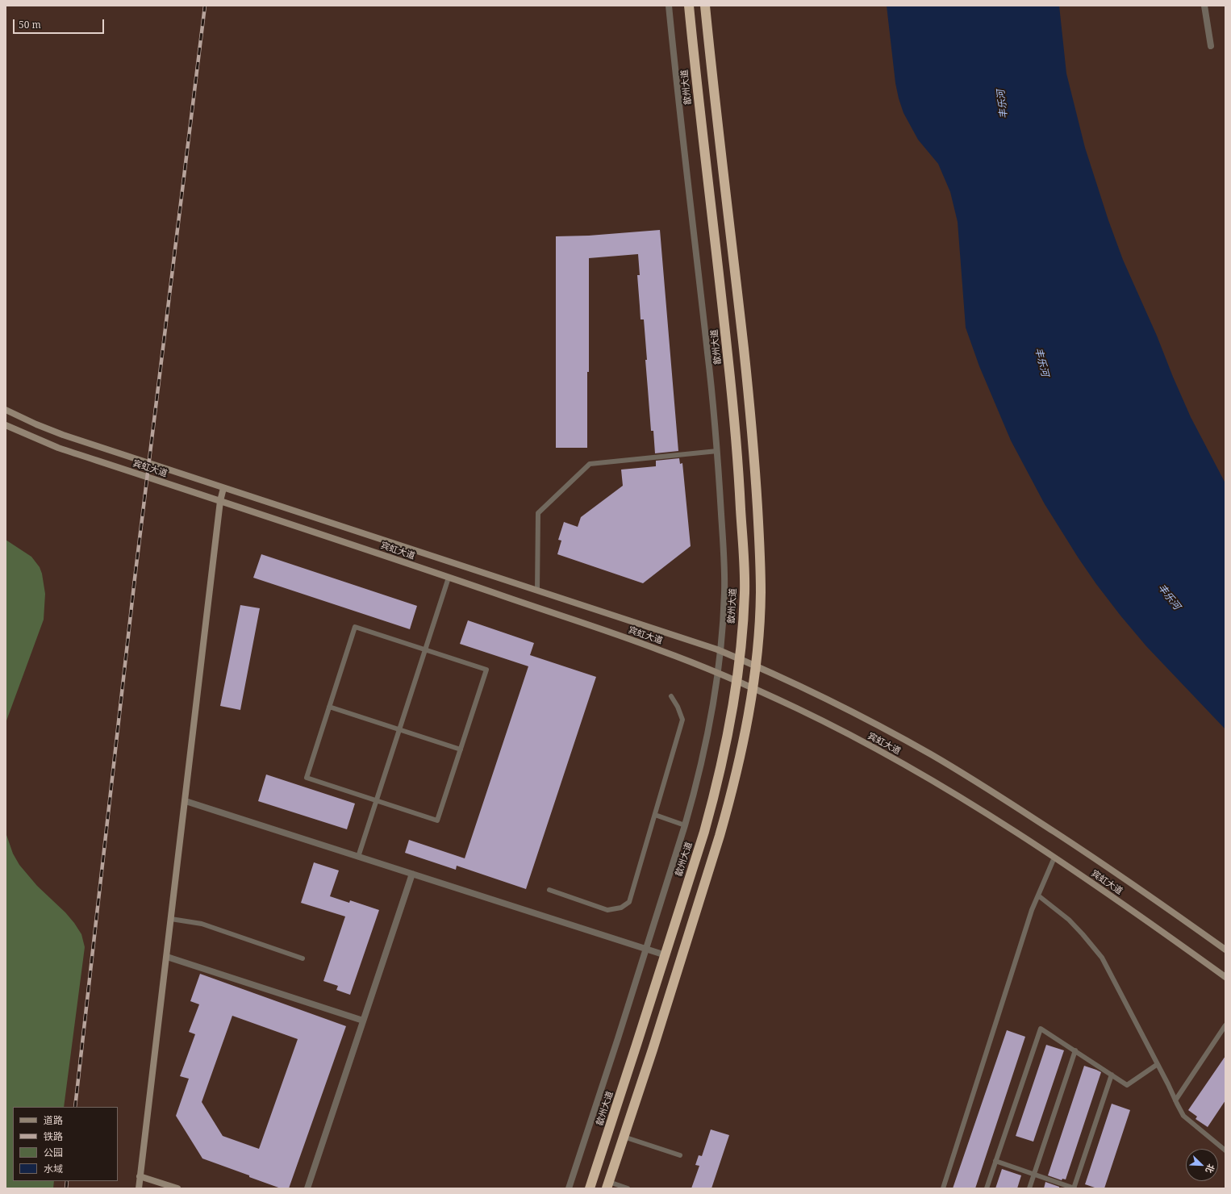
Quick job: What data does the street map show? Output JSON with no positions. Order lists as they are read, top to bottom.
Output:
{
  "streets": {
    "highway": ["歙州大道"],
    "main road": ["宾虹大道"]
  },
  "crossings": [
    ["歙州大道", "宾虹大道"]
  ],
  "water": ["丰乐河"],
  "legend": [
    "道路",
    "铁路",
    "公园",
    "水域"
  ],
  "scale_bar": "50 m",
  "north": "bottom right"
}
